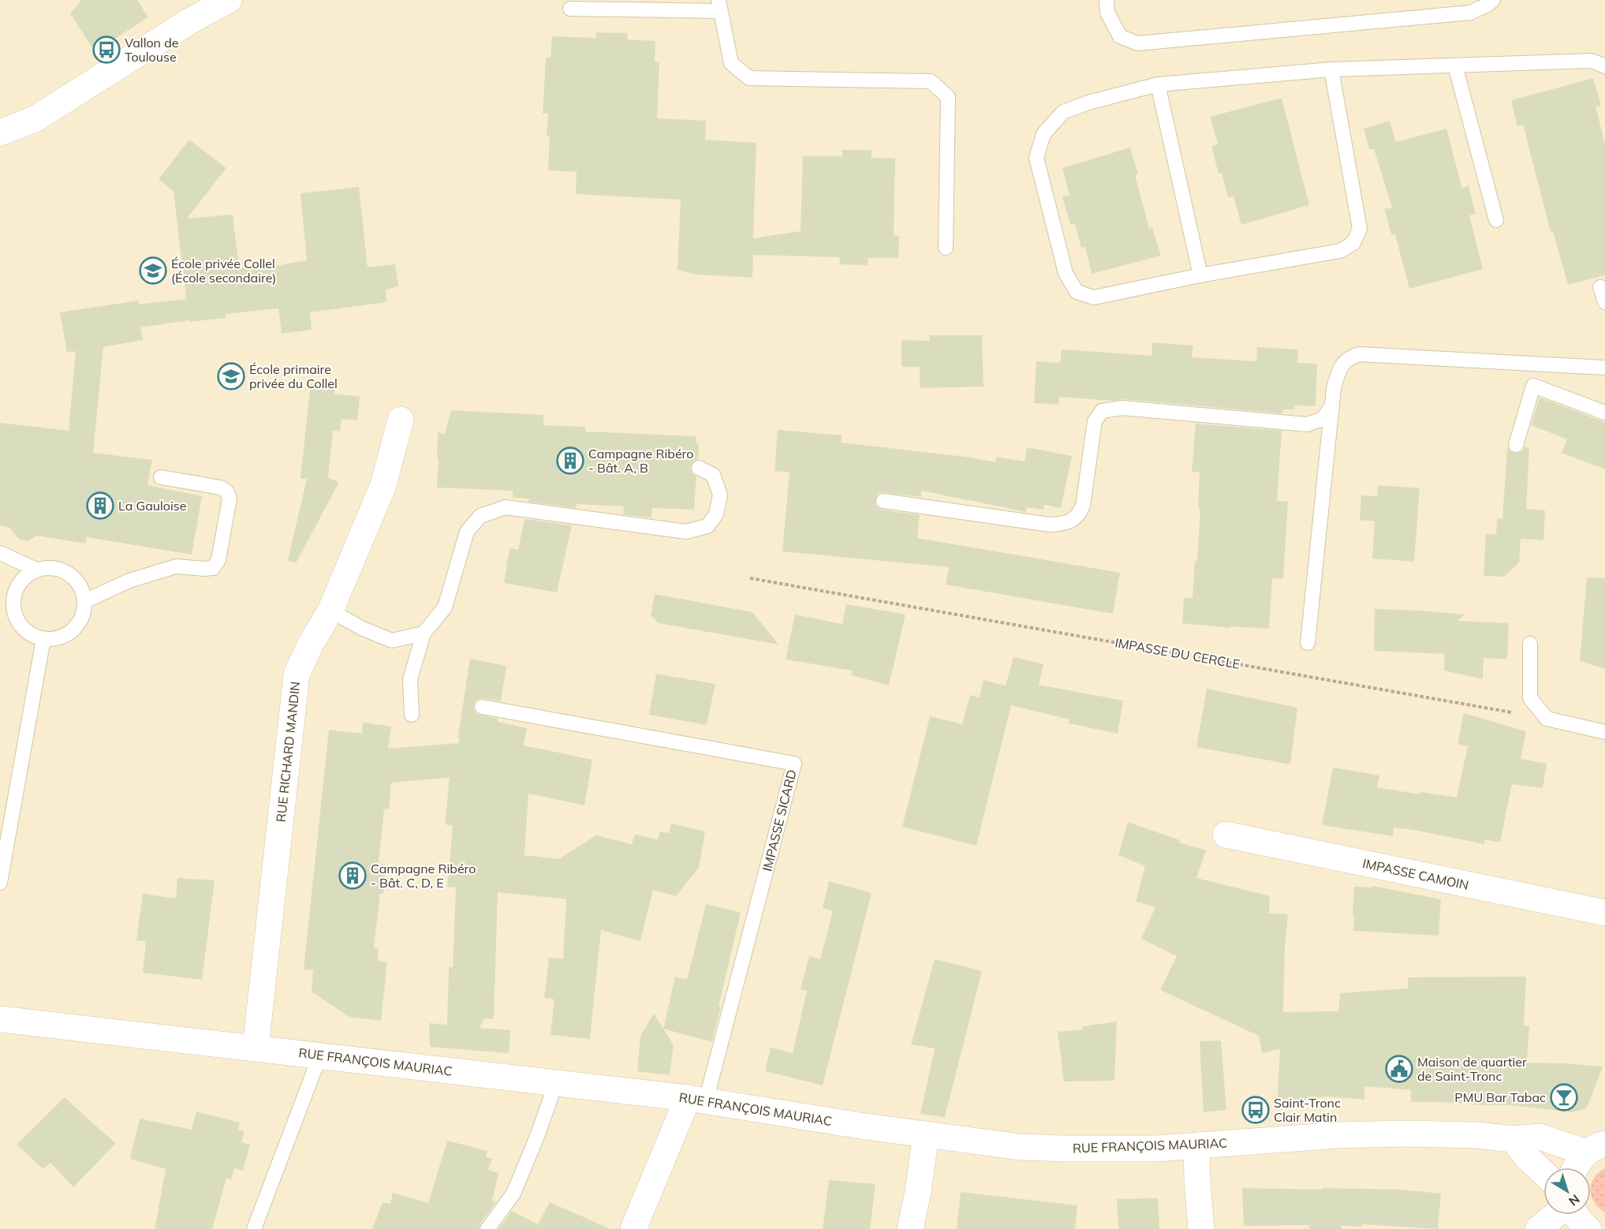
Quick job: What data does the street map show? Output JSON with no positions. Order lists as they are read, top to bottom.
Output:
{
  "streets": {
    "street": ["RUE RICHARD MANDIN", "IMPASSE CAMOIN", "RUE FRANÇOIS MAURIAC"],
    "lane": ["IMPASSE SICARD"],
    "path": ["IMPASSE DU CERCLE"]
  },
  "crossings": [
    ["RUE RICHARD MANDIN", "RUE FRANÇOIS MAURIAC"],
    ["IMPASSE SICARD", "RUE FRANÇOIS MAURIAC"]
  ],
  "places": {
    "bus stop": ["Vallon de Toulouse", "Saint-Tronc Clair Matin"],
    "school or university": ["École privée Collel (École secondaire)", "École primaire privée du Collel"],
    "building": ["Campagne Ribéro - Bât. A, B", "La Gauloise", "Campagne Ribéro - Bât. C, D, E"],
    "public building": ["Maison de quartier de Saint-Tronc"],
    "bar": ["PMU Bar Tabac"]
  },
  "north": "bottom right"
}
